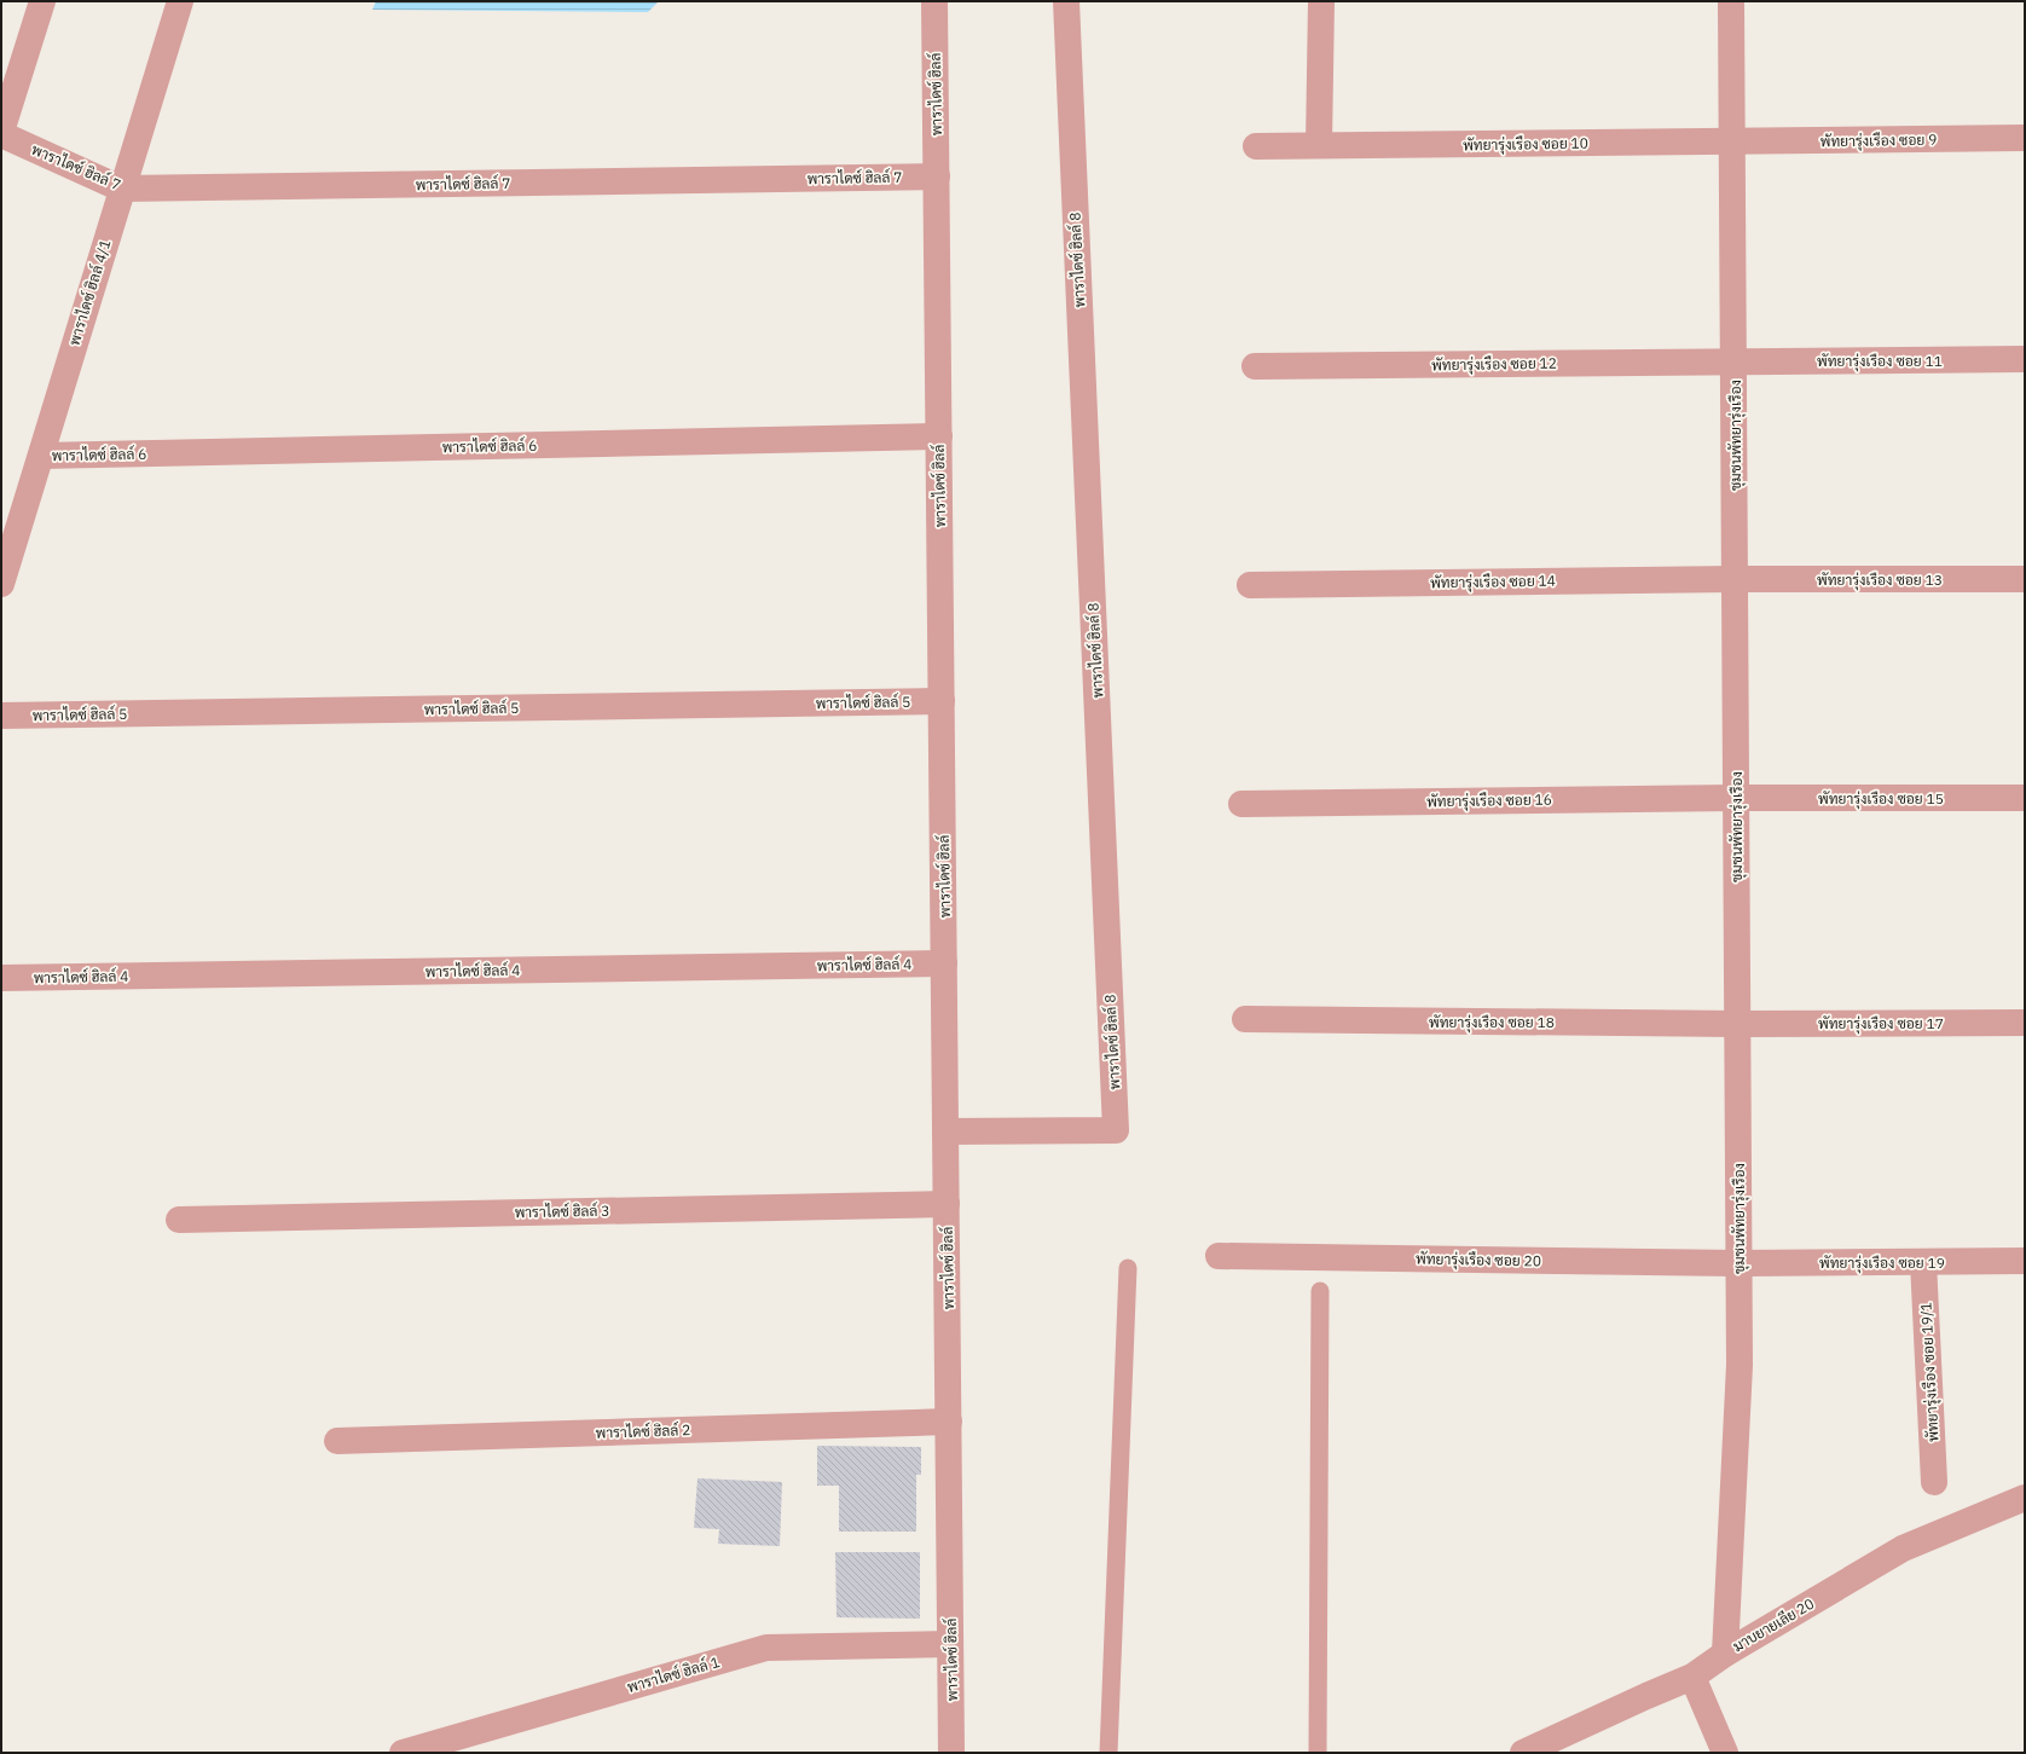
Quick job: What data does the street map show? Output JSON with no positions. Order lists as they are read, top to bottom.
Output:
{
  "streets": {
    "street": [
      "พาราไดซ์ ฮิลล์",
      "พัทยารุ่งเรือง ซอย 9",
      "พัทยารุ่งเรือง ซอย 10",
      "พาราไดซ์ ฮิลล์ 7",
      "พาราไดซ์ ฮิลล์ 8",
      "พาราไดซ์ ฮิลล์ 4/1",
      "พัทยารุ่งเรือง ซอย 11",
      "พัทยารุ่งเรือง ซอย 12",
      "ชุมชนพัทยารุ่งเรือง",
      "พาราไดซ์ ฮิลล์ 6",
      "พัทยารุ่งเรือง ซอย 13",
      "พัทยารุ่งเรือง ซอย 14",
      "พาราไดซ์ ฮิลล์ 5",
      "พัทยารุ่งเรือง ซอย 15",
      "พัทยารุ่งเรือง ซอย 16",
      "พาราไดซ์ ฮิลล์ 4",
      "พัทยารุ่งเรือง ซอย 18",
      "พัทยารุ่งเรือง ซอย 17",
      "พาราไดซ์ ฮิลล์ 3",
      "พัทยารุ่งเรือง ซอย 20",
      "พัทยารุ่งเรือง ซอย 19",
      "พัทยารุ่งเรือง ซอย 19/1",
      "พาราไดซ์ ฮิลล์ 2",
      "มาบยายเลีย 20",
      "พาราไดซ์ ฮิลล์ 1"
    ]
  },
  "crossings": [
    ["พาราไดซ์ ฮิลล์", "พาราไดซ์ ฮิลล์ 7"],
    ["พาราไดซ์ ฮิลล์", "พาราไดซ์ ฮิลล์ 8"],
    ["พาราไดซ์ ฮิลล์", "พาราไดซ์ ฮิลล์ 6"],
    ["พาราไดซ์ ฮิลล์", "พาราไดซ์ ฮิลล์ 5"],
    ["พาราไดซ์ ฮิลล์", "พาราไดซ์ ฮิลล์ 4"],
    ["พาราไดซ์ ฮิลล์", "พาราไดซ์ ฮิลล์ 3"],
    ["พาราไดซ์ ฮิลล์", "พาราไดซ์ ฮิลล์ 2"],
    ["พาราไดซ์ ฮิลล์", "พาราไดซ์ ฮิลล์ 1"],
    ["พัทยารุ่งเรือง ซอย 9", "พัทยารุ่งเรือง ซอย 10"],
    ["พัทยารุ่งเรือง ซอย 9", "ชุมชนพัทยารุ่งเรือง"],
    ["พัทยารุ่งเรือง ซอย 10", "ชุมชนพัทยารุ่งเรือง"],
    ["พาราไดซ์ ฮิลล์ 7", "พาราไดซ์ ฮิลล์ 4/1"],
    ["พาราไดซ์ ฮิลล์ 4/1", "พาราไดซ์ ฮิลล์ 6"],
    ["พัทยารุ่งเรือง ซอย 11", "พัทยารุ่งเรือง ซอย 12"],
    ["พัทยารุ่งเรือง ซอย 11", "ชุมชนพัทยารุ่งเรือง"],
    ["พัทยารุ่งเรือง ซอย 12", "ชุมชนพัทยารุ่งเรือง"],
    ["ชุมชนพัทยารุ่งเรือง", "พัทยารุ่งเรือง ซอย 13"],
    ["ชุมชนพัทยารุ่งเรือง", "พัทยารุ่งเรือง ซอย 14"],
    ["ชุมชนพัทยารุ่งเรือง", "พัทยารุ่งเรือง ซอย 15"],
    ["ชุมชนพัทยารุ่งเรือง", "พัทยารุ่งเรือง ซอย 16"],
    ["ชุมชนพัทยารุ่งเรือง", "พัทยารุ่งเรือง ซอย 18"],
    ["ชุมชนพัทยารุ่งเรือง", "พัทยารุ่งเรือง ซอย 17"],
    ["ชุมชนพัทยารุ่งเรือง", "พัทยารุ่งเรือง ซอย 20"],
    ["ชุมชนพัทยารุ่งเรือง", "พัทยารุ่งเรือง ซอย 19"],
    ["ชุมชนพัทยารุ่งเรือง", "มาบยายเลีย 20"],
    ["พัทยารุ่งเรือง ซอย 13", "พัทยารุ่งเรือง ซอย 14"],
    ["พัทยารุ่งเรือง ซอย 15", "พัทยารุ่งเรือง ซอย 16"],
    ["พัทยารุ่งเรือง ซอย 18", "พัทยารุ่งเรือง ซอย 17"],
    ["พัทยารุ่งเรือง ซอย 20", "พัทยารุ่งเรือง ซอย 19"],
    ["พัทยารุ่งเรือง ซอย 19", "พัทยารุ่งเรือง ซอย 19/1"]
  ]
}
